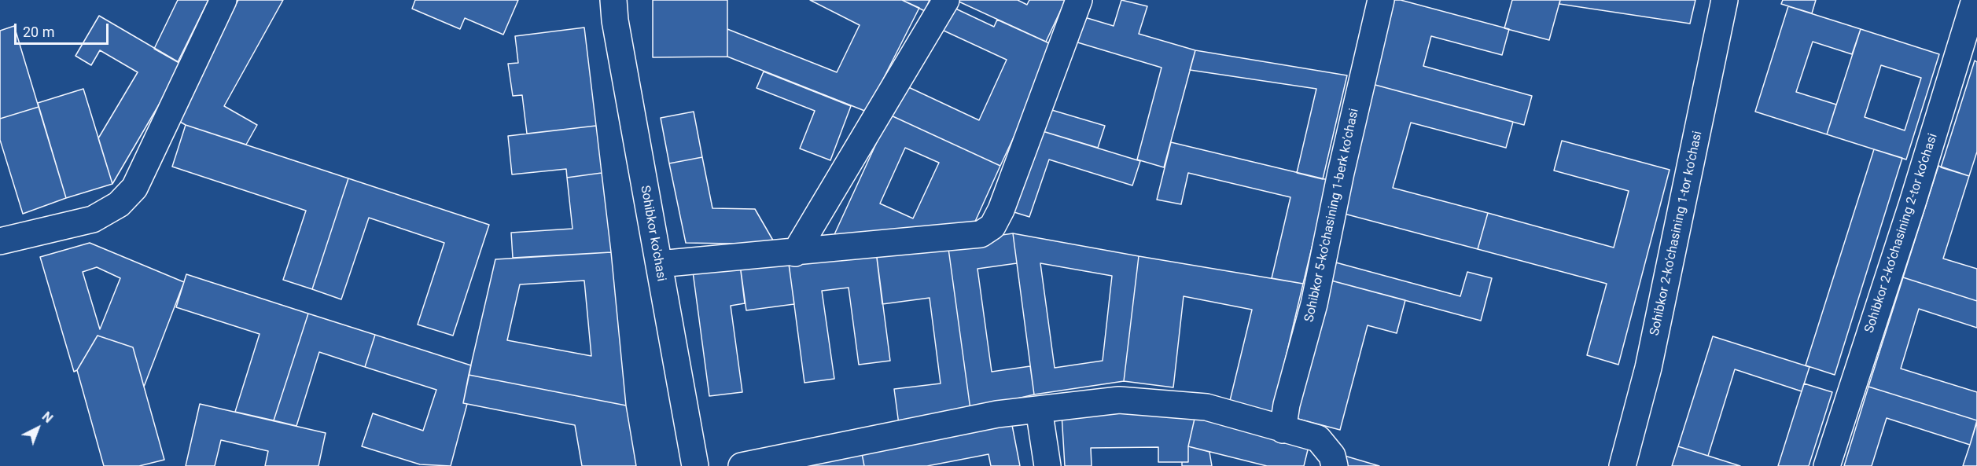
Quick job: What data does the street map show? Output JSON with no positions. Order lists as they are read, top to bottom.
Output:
{
  "streets": {
    "street": [
      "Sohibkor 5-koʼchasining 1-berk koʼchasi",
      "Sohibkor ko'chasi",
      "Sohibkor 2-ko‘chasining 1-tor ko‘chasi",
      "Sohibkor 2-ko‘chasining 2-tor ko‘chasi"
    ]
  },
  "scale_bar": "20 m",
  "north": "top right"
}
